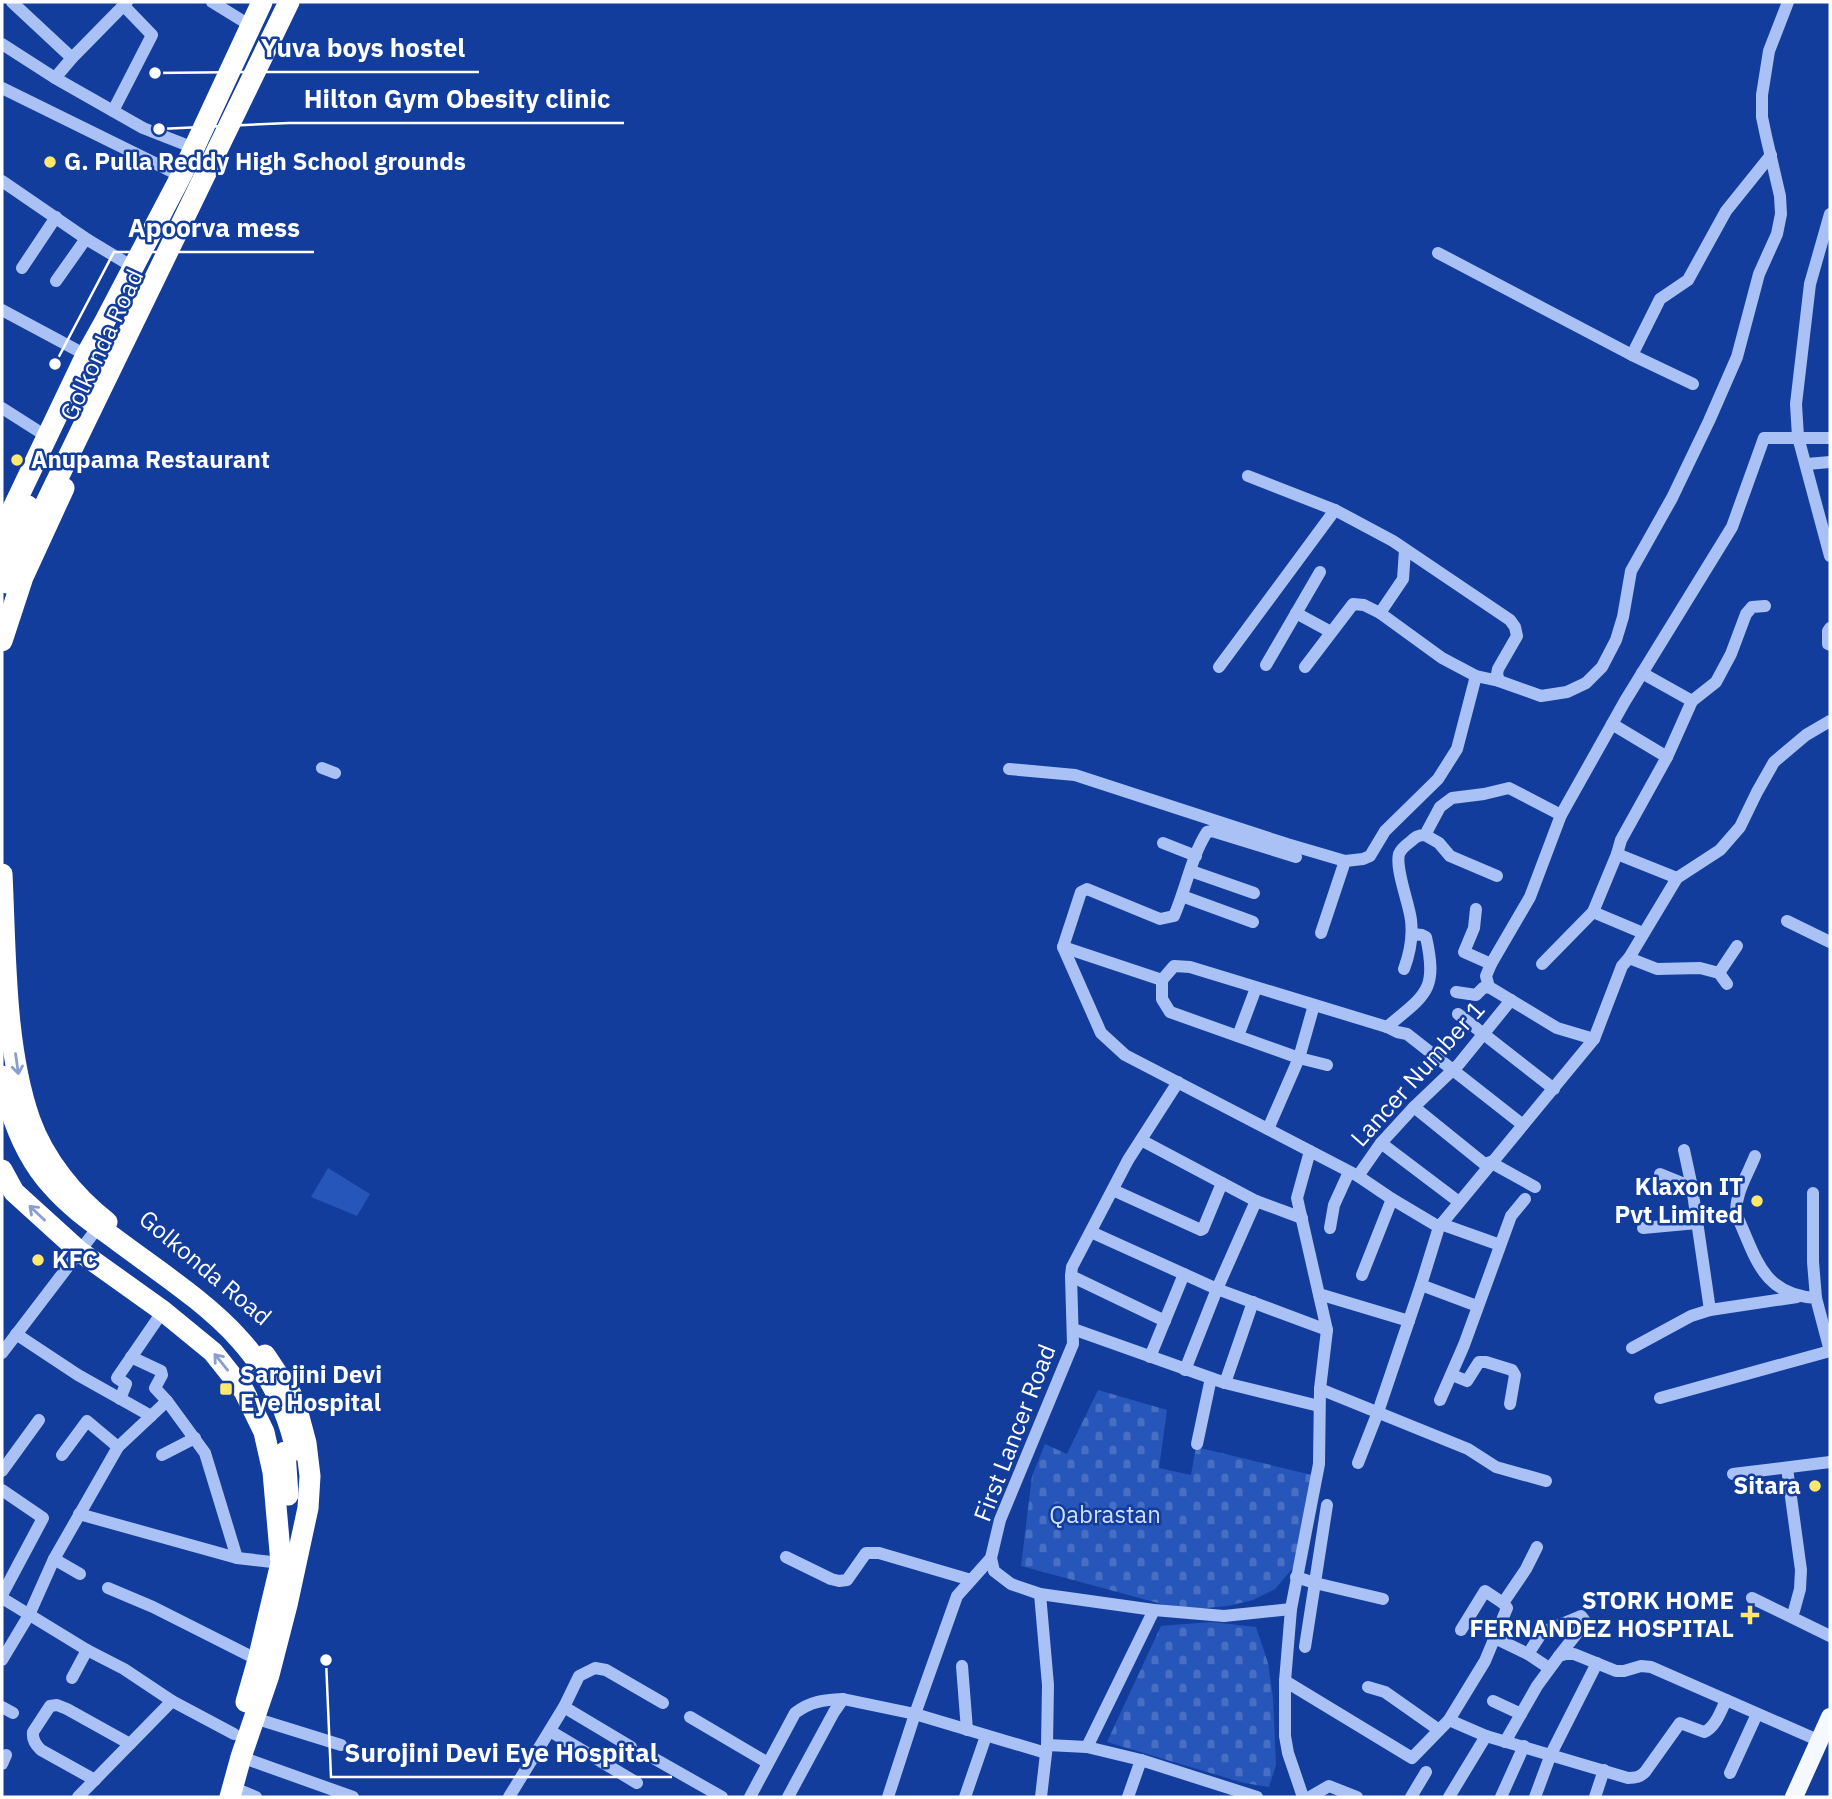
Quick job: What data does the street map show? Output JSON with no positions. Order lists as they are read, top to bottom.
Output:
{
  "streets": {
    "highway": ["Golkonda Road"],
    "street": ["Lancer Number 1", "First Lancer Road"]
  },
  "parks": ["Qabrastan"],
  "places": {
    "other": [
      "Yuva boys hostel",
      "Hilton Gym Obesity clinic",
      "G. Pulla Reddy High School grounds",
      "Apoorva mess",
      "Anupama Restaurant",
      "Klaxon IT Pvt Limited",
      "KFC",
      "Sitara",
      "Surojini Devi Eye Hospital"
    ],
    "transit": ["Sarojini Devi Eye Hospital"],
    "health": ["STORK HOME FERNANDEZ HOSPITAL"]
  }
}
